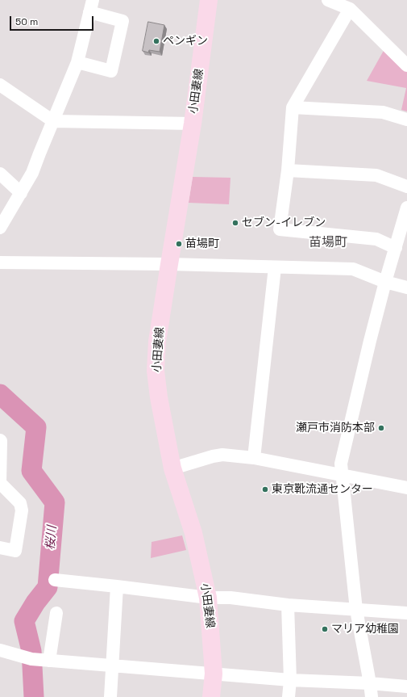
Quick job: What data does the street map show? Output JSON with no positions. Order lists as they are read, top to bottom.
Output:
{
  "streets": {
    "street": ["小田妻線"]
  },
  "districts": ["苗場町"],
  "water": ["桜川"],
  "places": [
    "ペンギン",
    "セブン-イレブン",
    "苗場町",
    "瀬戸市消防本部",
    "東京靴流通センター",
    "マリア幼稚園"
  ],
  "scale_bar": "50 m"
}
